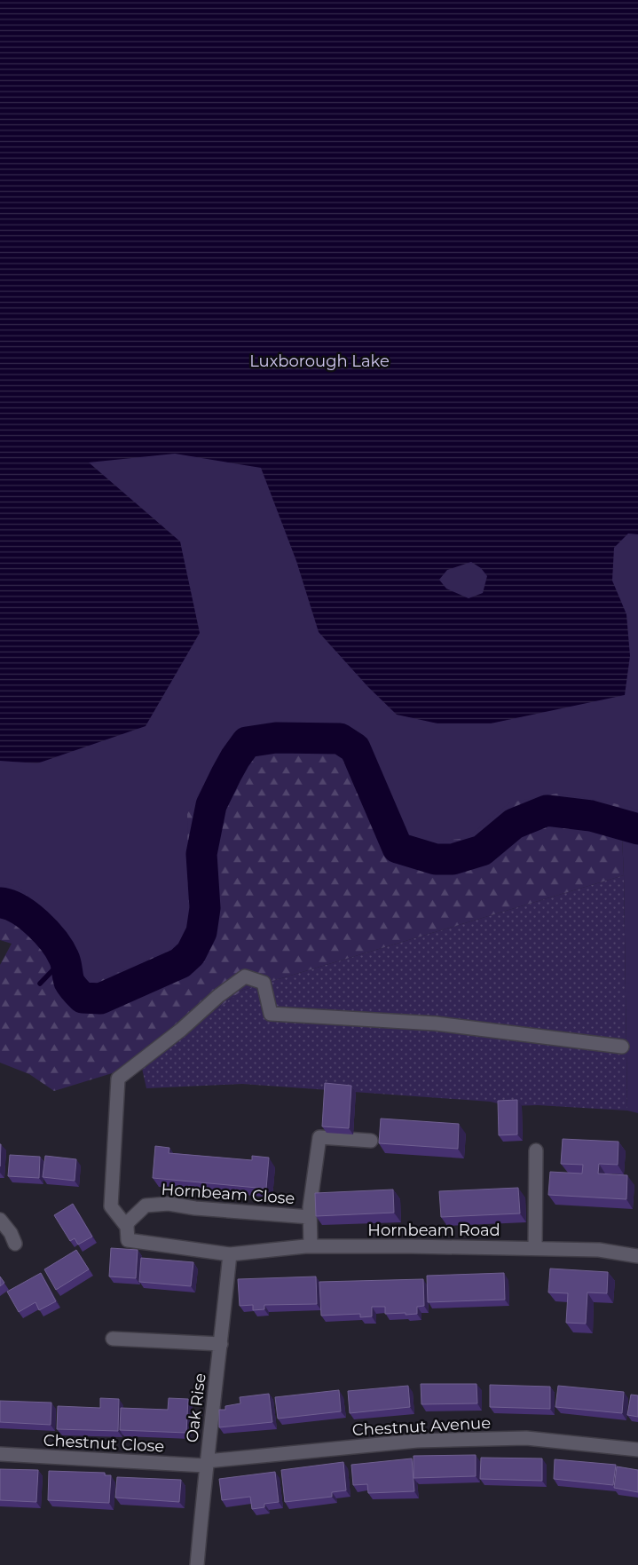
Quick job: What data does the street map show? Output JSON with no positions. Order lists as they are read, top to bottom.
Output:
{
  "streets": {
    "street": [
      "Hornbeam Close",
      "Hornbeam Road",
      "Oak Rise",
      "Chestnut Avenue",
      "Chestnut Close"
    ]
  },
  "crossings": [
    ["Hornbeam Road", "Oak Rise"],
    ["Oak Rise", "Chestnut Avenue"],
    ["Oak Rise", "Chestnut Close"],
    ["Chestnut Avenue", "Chestnut Close"]
  ],
  "parks": ["Luxborough Lake"]
}
